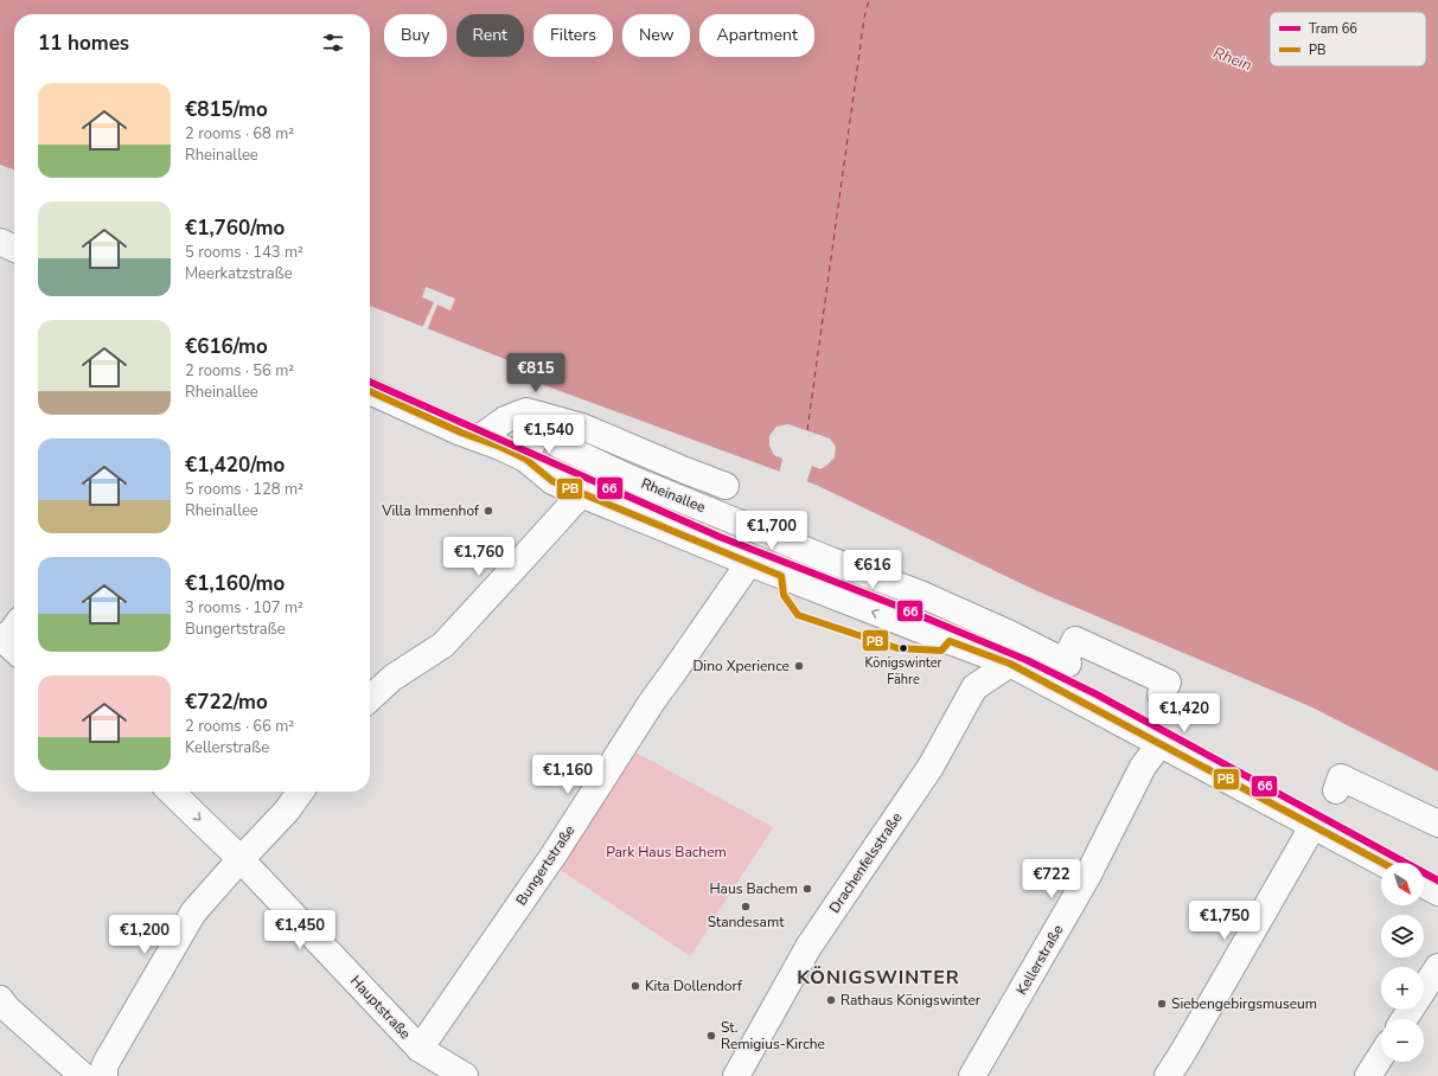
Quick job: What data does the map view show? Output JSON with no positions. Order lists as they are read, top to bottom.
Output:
{
  "streets": {
    "street": [
      "Rheinallee",
      "Drachenfelsstraße",
      "Bungertstraße",
      "Kellerstraße",
      "Hauptstraße"
    ]
  },
  "crossings": [
    ["Rheinallee", "Drachenfelsstraße"],
    ["Rheinallee", "Bungertstraße"],
    ["Rheinallee", "Kellerstraße"],
    ["Bungertstraße", "Hauptstraße"]
  ],
  "districts": ["KÖNIGSWINTER"],
  "water": ["Rhein"],
  "parks": ["Park Haus Bachem"],
  "places": [
    "Villa Immenhof",
    "Königswinter Fähre",
    "Dino Xperience",
    "Haus Bachem",
    "Standesamt",
    "Kita Dollendorf",
    "Rathaus Königswinter",
    "Siebengebirgsmuseum",
    "St. Remigius-Kirche"
  ],
  "lines": ["tram line 66", "transit line PB"],
  "legend": ["Tram 66", "PB"],
  "north": "bottom right",
  "page": {
    "chip": [
      "Buy",
      "Rent",
      "Filters",
      "New",
      "Apartment"
    ],
    "heading": "11 homes",
    "list": [
      {
        "name": "€815/mo",
        "note": "2 rooms · 68 m² · Rheinallee"
      },
      {
        "name": "€1,760/mo",
        "note": "5 rooms · 143 m² · Meerkatzstraße"
      },
      {
        "name": "€616/mo",
        "note": "2 rooms · 56 m² · Rheinallee"
      },
      {
        "name": "€1,420/mo",
        "note": "5 rooms · 128 m² · Rheinallee"
      },
      {
        "name": "€1,160/mo",
        "note": "3 rooms · 107 m² · Bungertstraße"
      },
      {
        "name": "€722/mo",
        "note": "2 rooms · 66 m² · Kellerstraße"
      }
    ],
    "price": [
      "€815",
      "€1,540",
      "€1,700",
      "€1,760",
      "€616",
      "€1,420",
      "€1,160",
      "€722",
      "€1,750",
      "€1,450",
      "€1,200"
    ],
    "map_buttons": ["+", "−"]
  }
}
